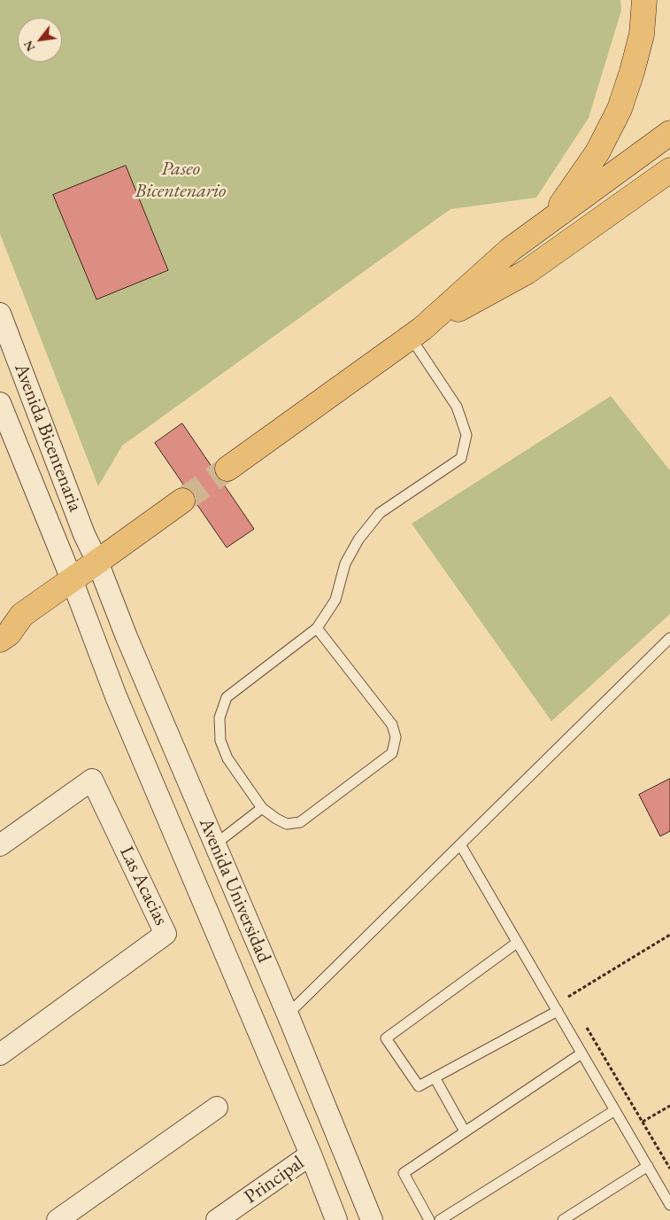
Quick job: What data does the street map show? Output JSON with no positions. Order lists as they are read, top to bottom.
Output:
{
  "streets": {
    "street": [
      "Avenida Bicentenaria",
      "Las Acacias",
      "Avenida Universidad",
      "Principal"
    ]
  },
  "crossings": [
    ["Avenida Bicentenaria", "Avenida Universidad"],
    ["Avenida Universidad", "Principal"]
  ],
  "parks": ["Paseo Bicentenario"],
  "north": "bottom left"
}
